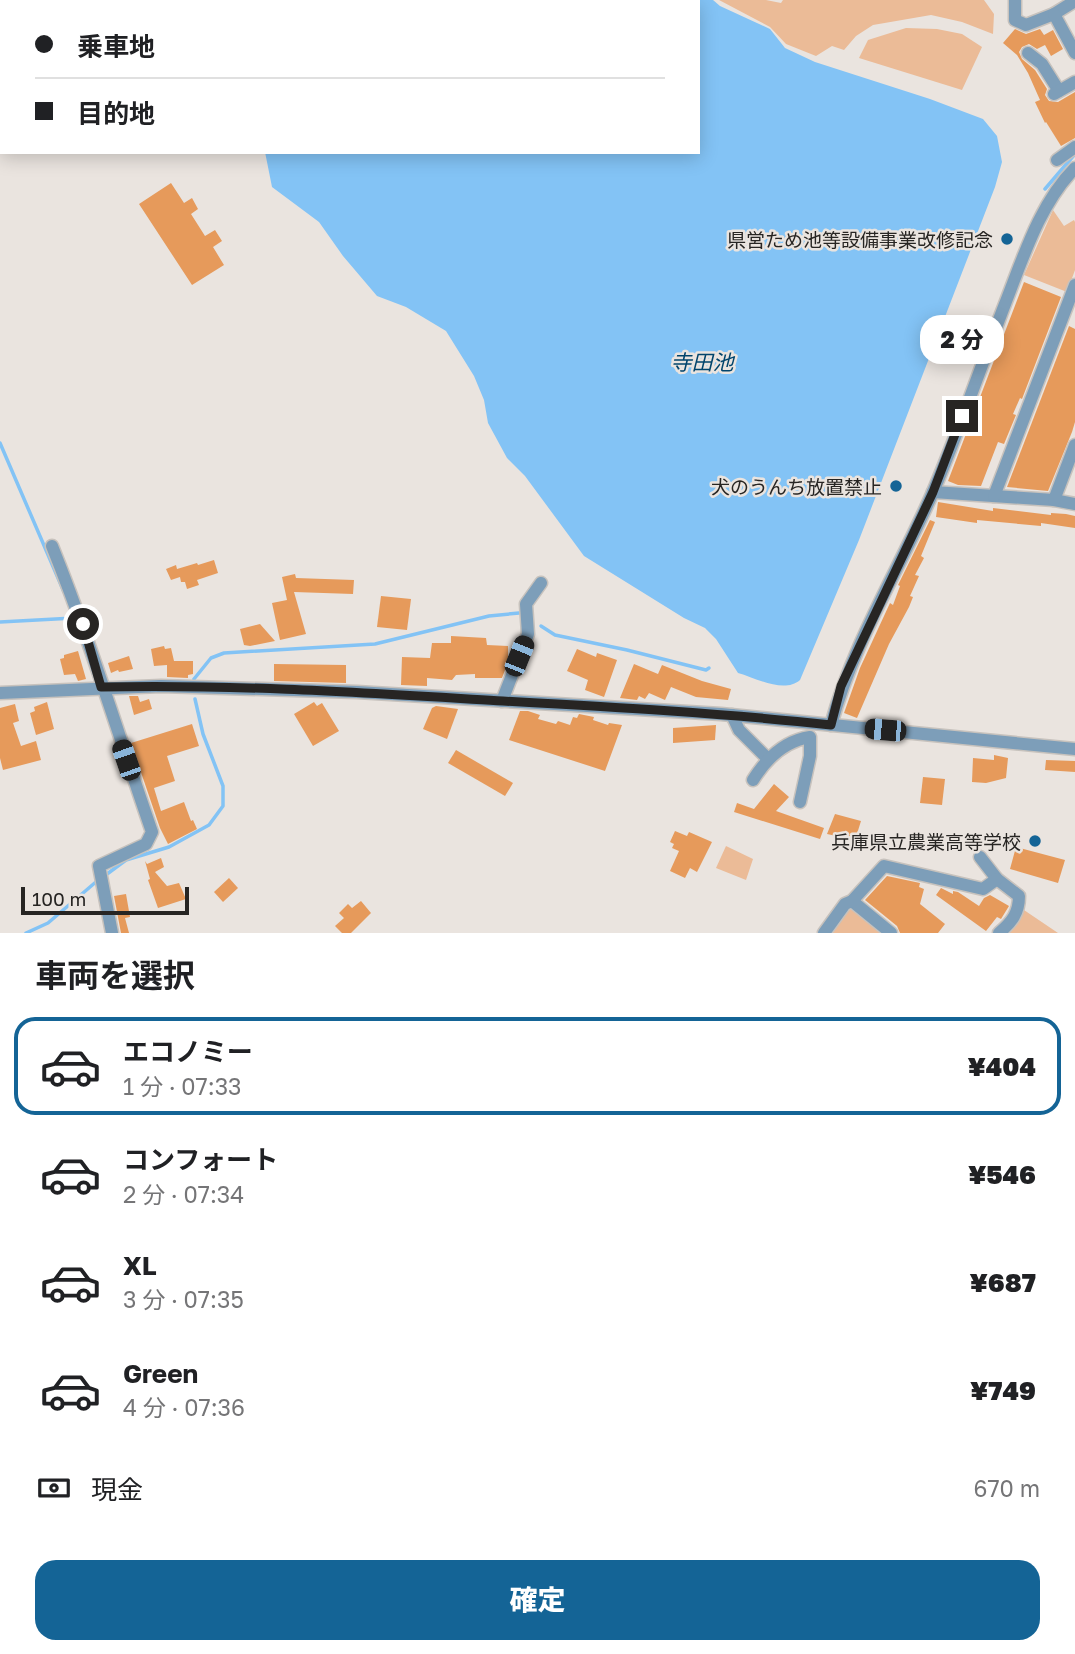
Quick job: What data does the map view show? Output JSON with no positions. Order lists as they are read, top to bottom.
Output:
{
  "water": ["寺田池"],
  "places": ["県営ため池等設備事業改修記念", "犬のうんち放置禁止", "兵庫県立農業高等学校"],
  "scale_bar": "100 m",
  "page": {
    "banner": ["乗車地", "目的地"],
    "bubble": "2 分",
    "scale": "100 m",
    "heading": "車両を選択",
    "list": [
      {
        "name": "エコノミー",
        "note": "1 分 · 07:33",
        "value": "¥404"
      },
      {
        "name": "コンフォート",
        "note": "2 分 · 07:34",
        "value": "¥546"
      },
      {
        "name": "XL",
        "note": "3 分 · 07:35",
        "value": "¥687"
      },
      {
        "name": "Green",
        "note": "4 分 · 07:36",
        "value": "¥749"
      }
    ],
    "pay": ["現金", "670 m"],
    "buttons": "確定"
  }
}
